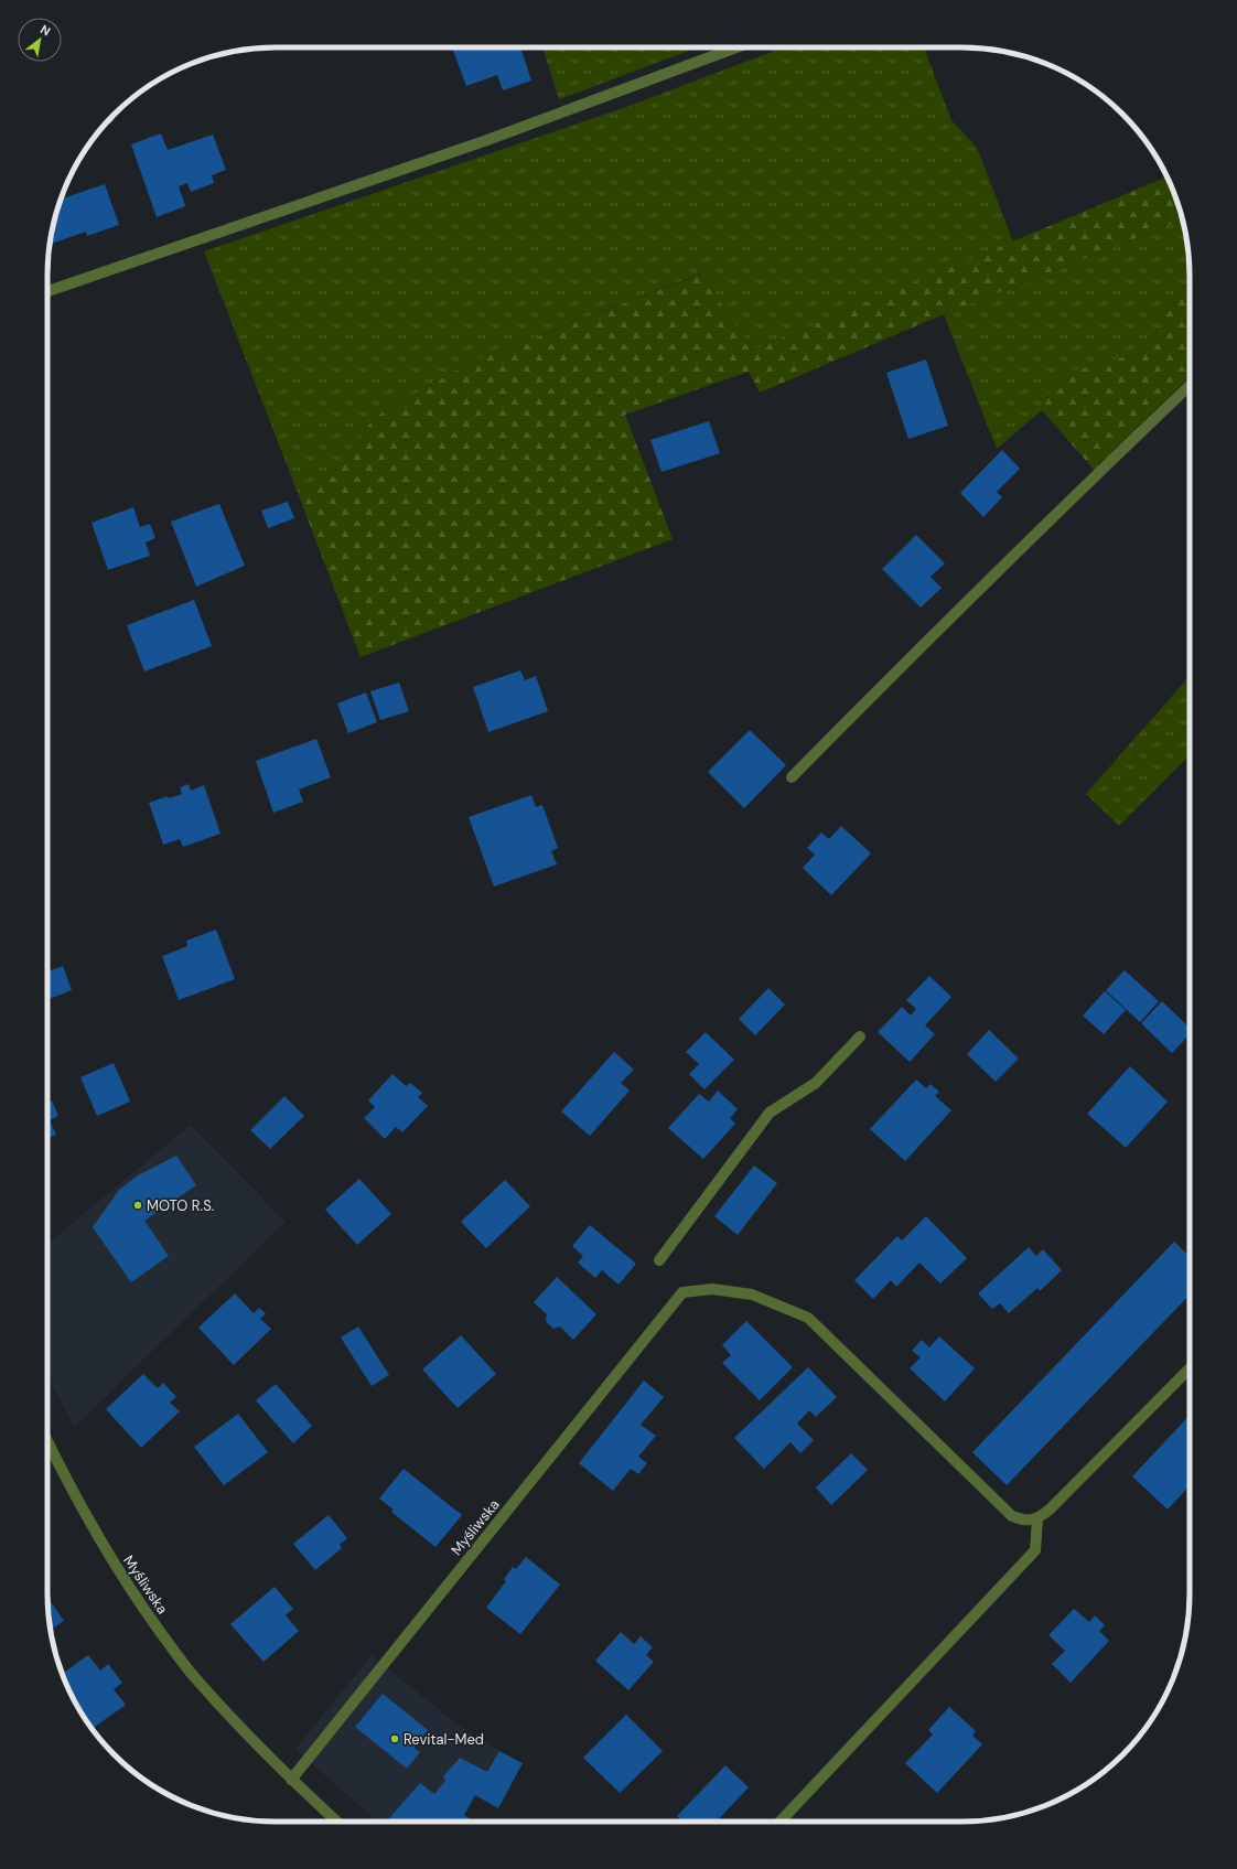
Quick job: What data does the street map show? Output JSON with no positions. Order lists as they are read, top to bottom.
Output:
{
  "streets": {
    "street": ["Myśliwska"]
  },
  "places": ["MOTO R.S.", "Revital-Med"],
  "north": "top right"
}
